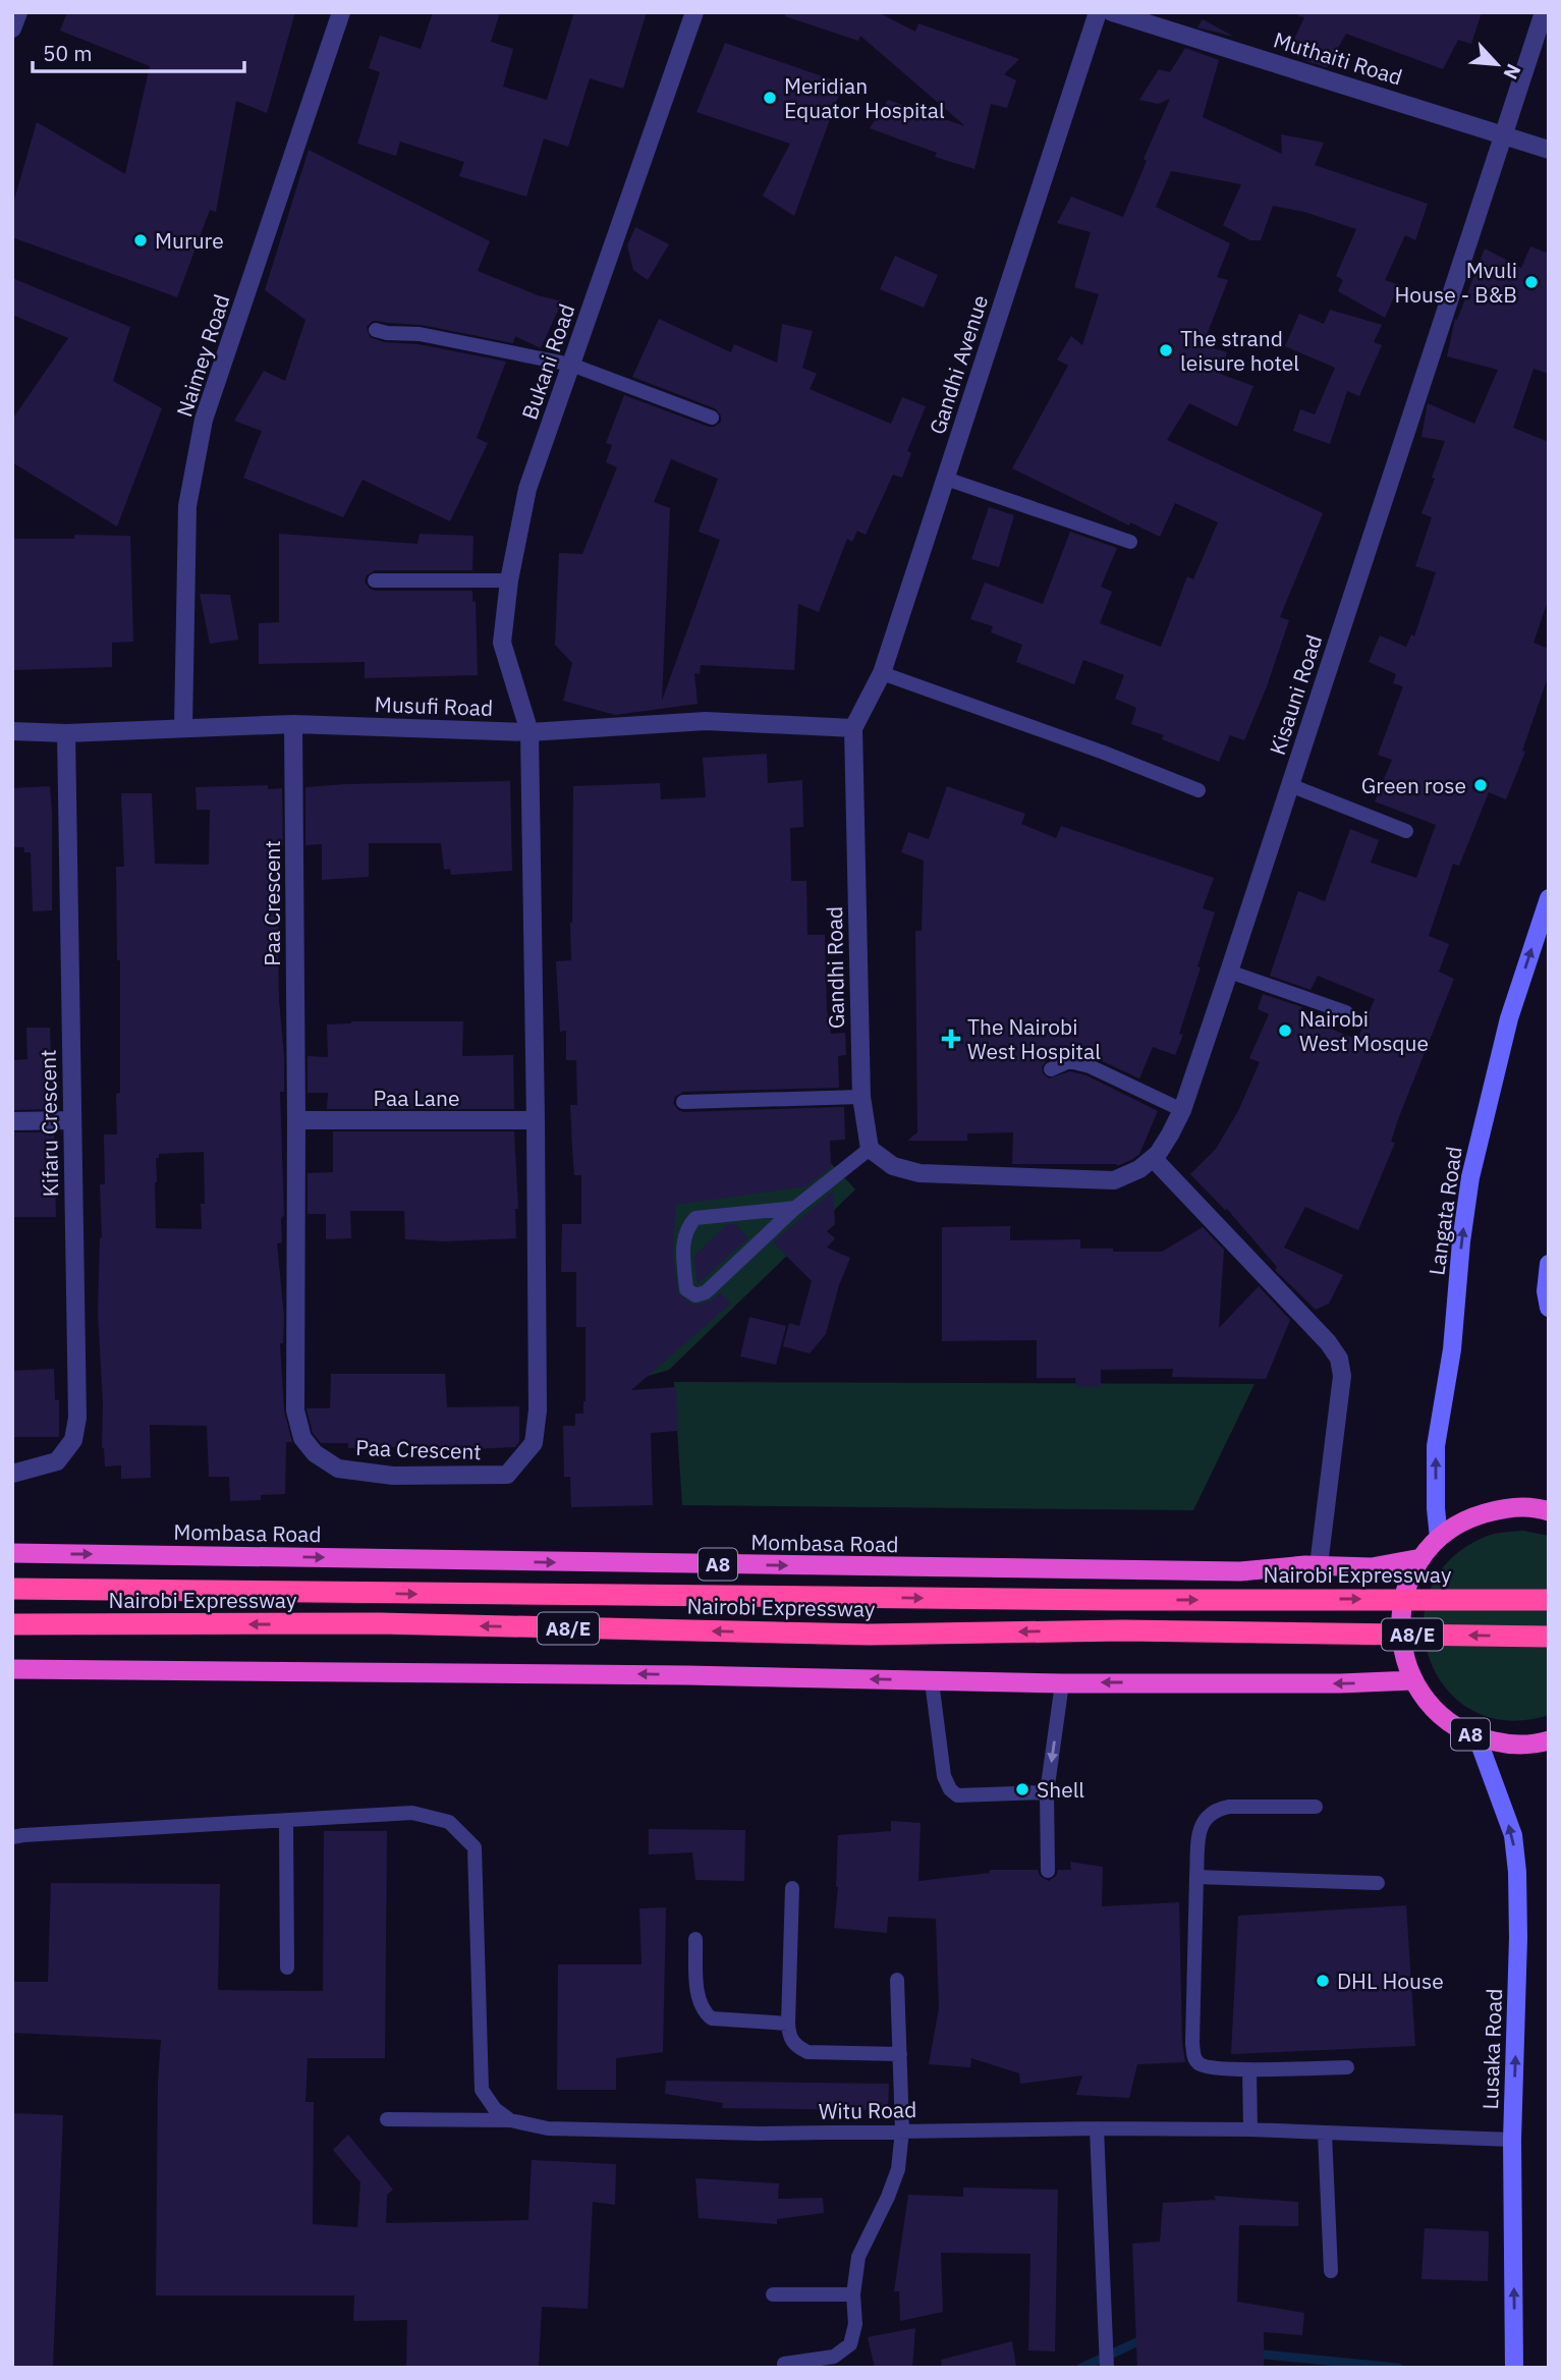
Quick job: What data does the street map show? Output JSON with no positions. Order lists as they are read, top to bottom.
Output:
{
  "streets": {
    "highway": [
      "Mombasa Road",
      "A8",
      "Nairobi Expressway",
      "A8/E"
    ],
    "main road": ["Langata Road", "Lusaka Road"],
    "street": [
      "Muthaiti Road",
      "Naimey Road",
      "Bukani Road",
      "Gandhi Avenue",
      "Kisauni Road",
      "Musufi Road",
      "Paa Crescent",
      "Gandhi Road",
      "Paa Lane",
      "Kifaru Crescent"
    ],
    "lane": ["Witu Road"]
  },
  "crossings": [
    ["Muthaiti Road", "Kisauni Road"],
    ["Naimey Road", "Musufi Road"],
    ["Bukani Road", "Musufi Road"],
    ["Bukani Road", "Paa Crescent"],
    ["Gandhi Avenue", "Musufi Road"],
    ["Gandhi Avenue", "Gandhi Road"],
    ["Kisauni Road", "Gandhi Road"],
    ["Musufi Road", "Paa Crescent"],
    ["Musufi Road", "Gandhi Road"],
    ["Musufi Road", "Kifaru Crescent"],
    ["Paa Crescent", "Paa Lane"],
    ["Langata Road", "A8"],
    ["Mombasa Road", "A8"],
    ["A8", "Lusaka Road"],
    ["Lusaka Road", "Witu Road"]
  ],
  "one_way": ["Langata Road", "Lusaka Road"],
  "places": {
    "other": [
      "Meridian Equator Hospital",
      "Murure",
      "Mvuli House - B&B",
      "The strand leisure hotel",
      "Green rose",
      "Nairobi West Mosque",
      "Shell",
      "DHL House"
    ],
    "health": ["The Nairobi West Hospital"]
  },
  "scale_bar": "50 m",
  "north": "bottom right"
}
